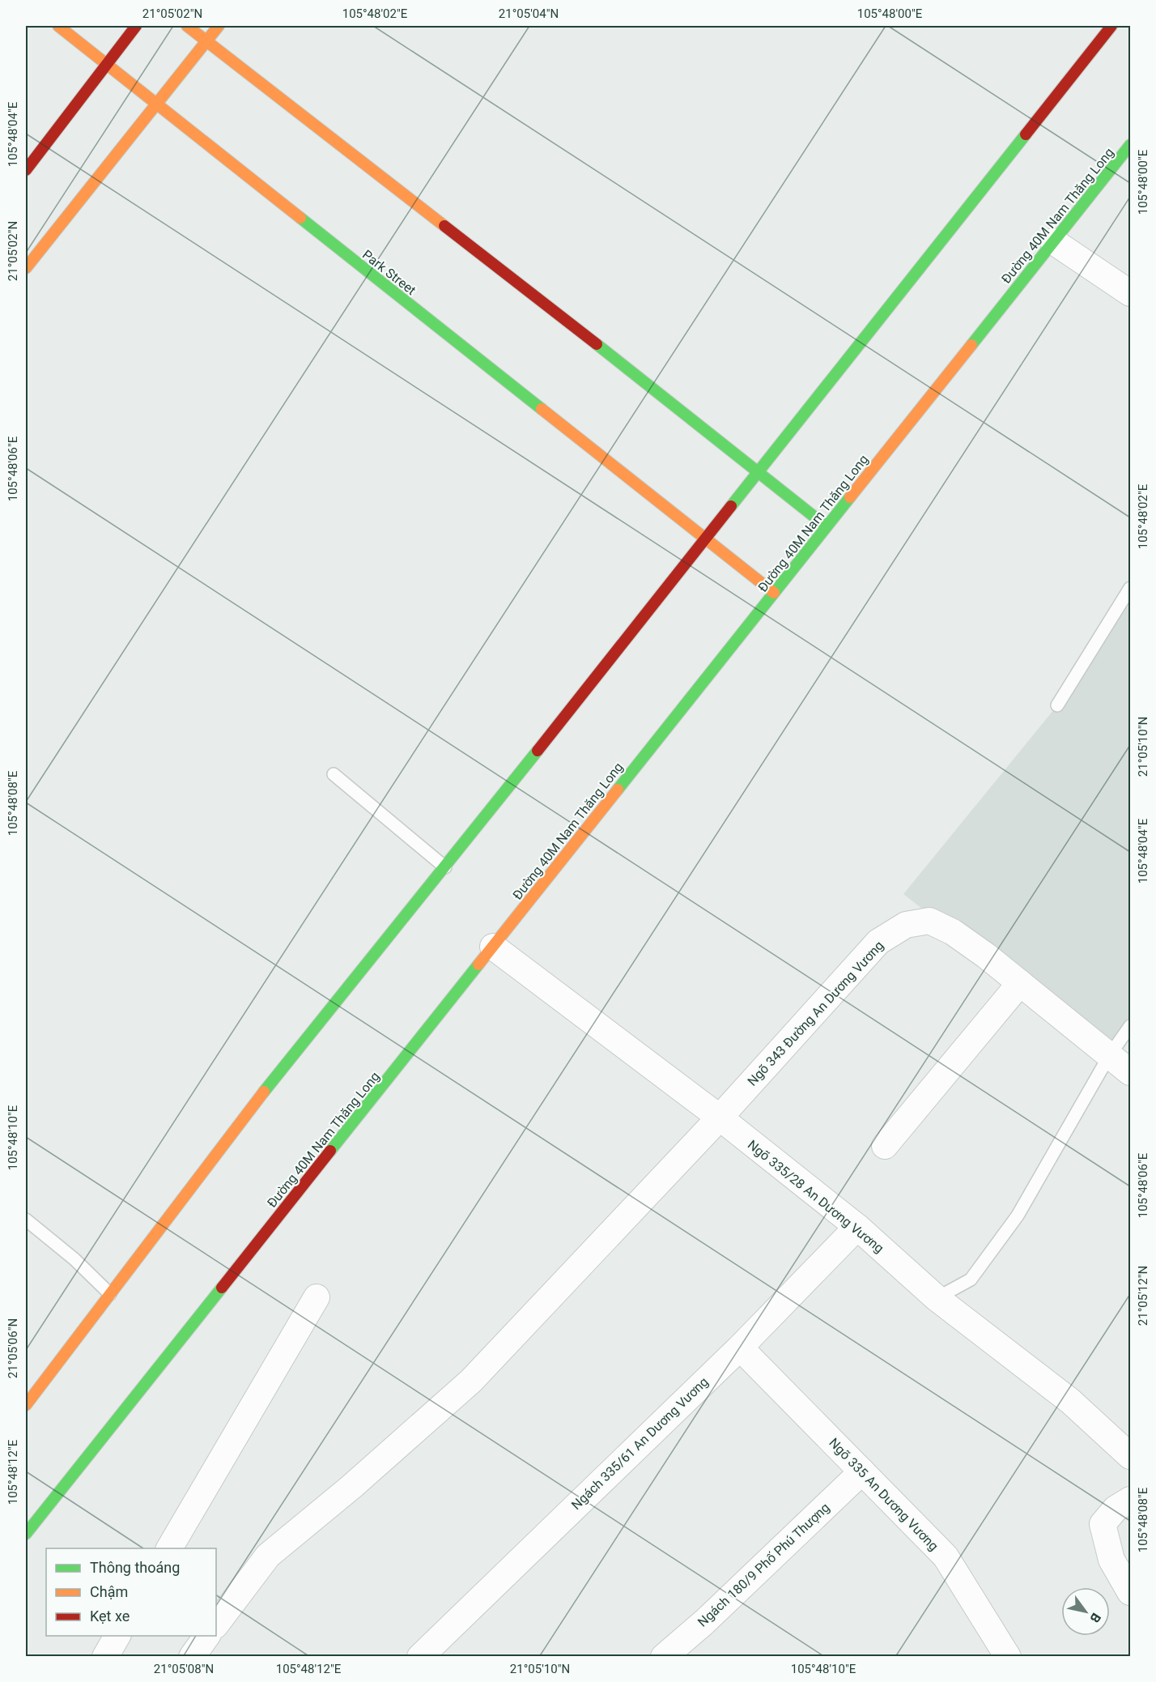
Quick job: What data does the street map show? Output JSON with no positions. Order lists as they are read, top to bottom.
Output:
{
  "streets": {
    "street": [
      "Đường 40M Nam Thăng Long",
      "Park Street",
      "Ngõ 343 Đường An Dương Vương",
      "Ngõ 335/28 An Dương Vương",
      "Ngách 335/61 An Dương Vương",
      "Ngõ 335 An Dương Vương",
      "Ngách 180/9 Phố Phú Thượng"
    ]
  },
  "crossings": [
    ["Đường 40M Nam Thăng Long", "Park Street"],
    ["Đường 40M Nam Thăng Long", "Ngõ 335/28 An Dương Vương"],
    ["Ngõ 343 Đường An Dương Vương", "Ngõ 335/28 An Dương Vương"],
    ["Ngõ 335/28 An Dương Vương", "Ngách 335/61 An Dương Vương"],
    ["Ngách 335/61 An Dương Vương", "Ngõ 335 An Dương Vương"],
    ["Ngõ 335 An Dương Vương", "Ngách 180/9 Phố Phú Thượng"]
  ],
  "legend": ["Thông thoáng", "Chậm", "Kẹt xe"],
  "north": "bottom right",
  "coordinates": [
    "21°05'02\"N",
    "105°48'02\"E",
    "21°05'04\"N",
    "105°48'00\"E",
    "105°48'04\"E",
    "105°48'06\"E",
    "21°05'10\"N",
    "105°48'08\"E",
    "105°48'10\"E",
    "21°05'12\"N",
    "21°05'06\"N",
    "105°48'12\"E",
    "21°05'08\"N"
  ]
}
